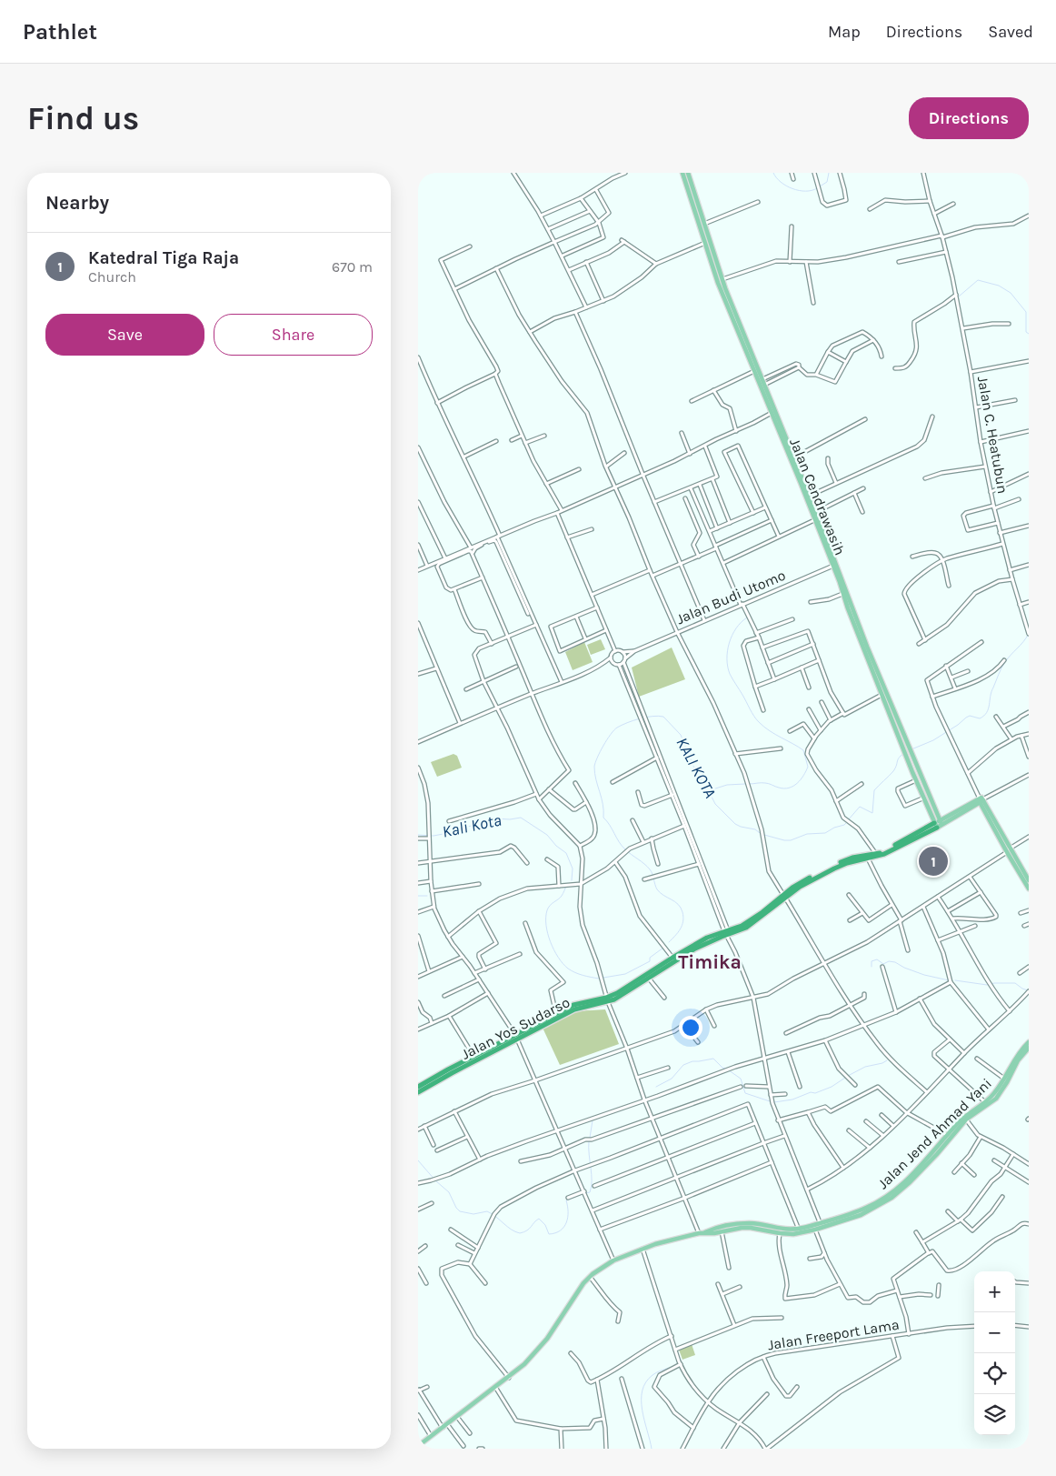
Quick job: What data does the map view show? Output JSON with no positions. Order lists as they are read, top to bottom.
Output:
{
  "streets": {
    "highway": ["Jalan Yos Sudarso"],
    "main road": ["Jalan Cendrawasih", "Jalan Jend Ahmad Yani"],
    "street": ["Jalan C. Heatubun", "Jalan Budi Utomo", "Jalan Freeport Lama"]
  },
  "crossings": [
    ["Jalan Cendrawasih", "Jalan Budi Utomo"],
    ["Jalan Cendrawasih", "Jalan Yos Sudarso"]
  ],
  "districts": ["Timika"],
  "water": ["KALI KOTA", "Kali Kota"],
  "page": {
    "header": "Pathlet",
    "nav": ["Map", "Directions", "Saved"],
    "buttons": [
      "Directions",
      ["Save", "Share"]
    ],
    "title": "Find us",
    "heading": "Nearby",
    "list": [
      {
        "mark": "1",
        "name": "Katedral Tiga Raja",
        "note": "Church",
        "value": "670 m"
      }
    ],
    "pins": "1",
    "map_buttons": ["+", "−"]
  }
}
